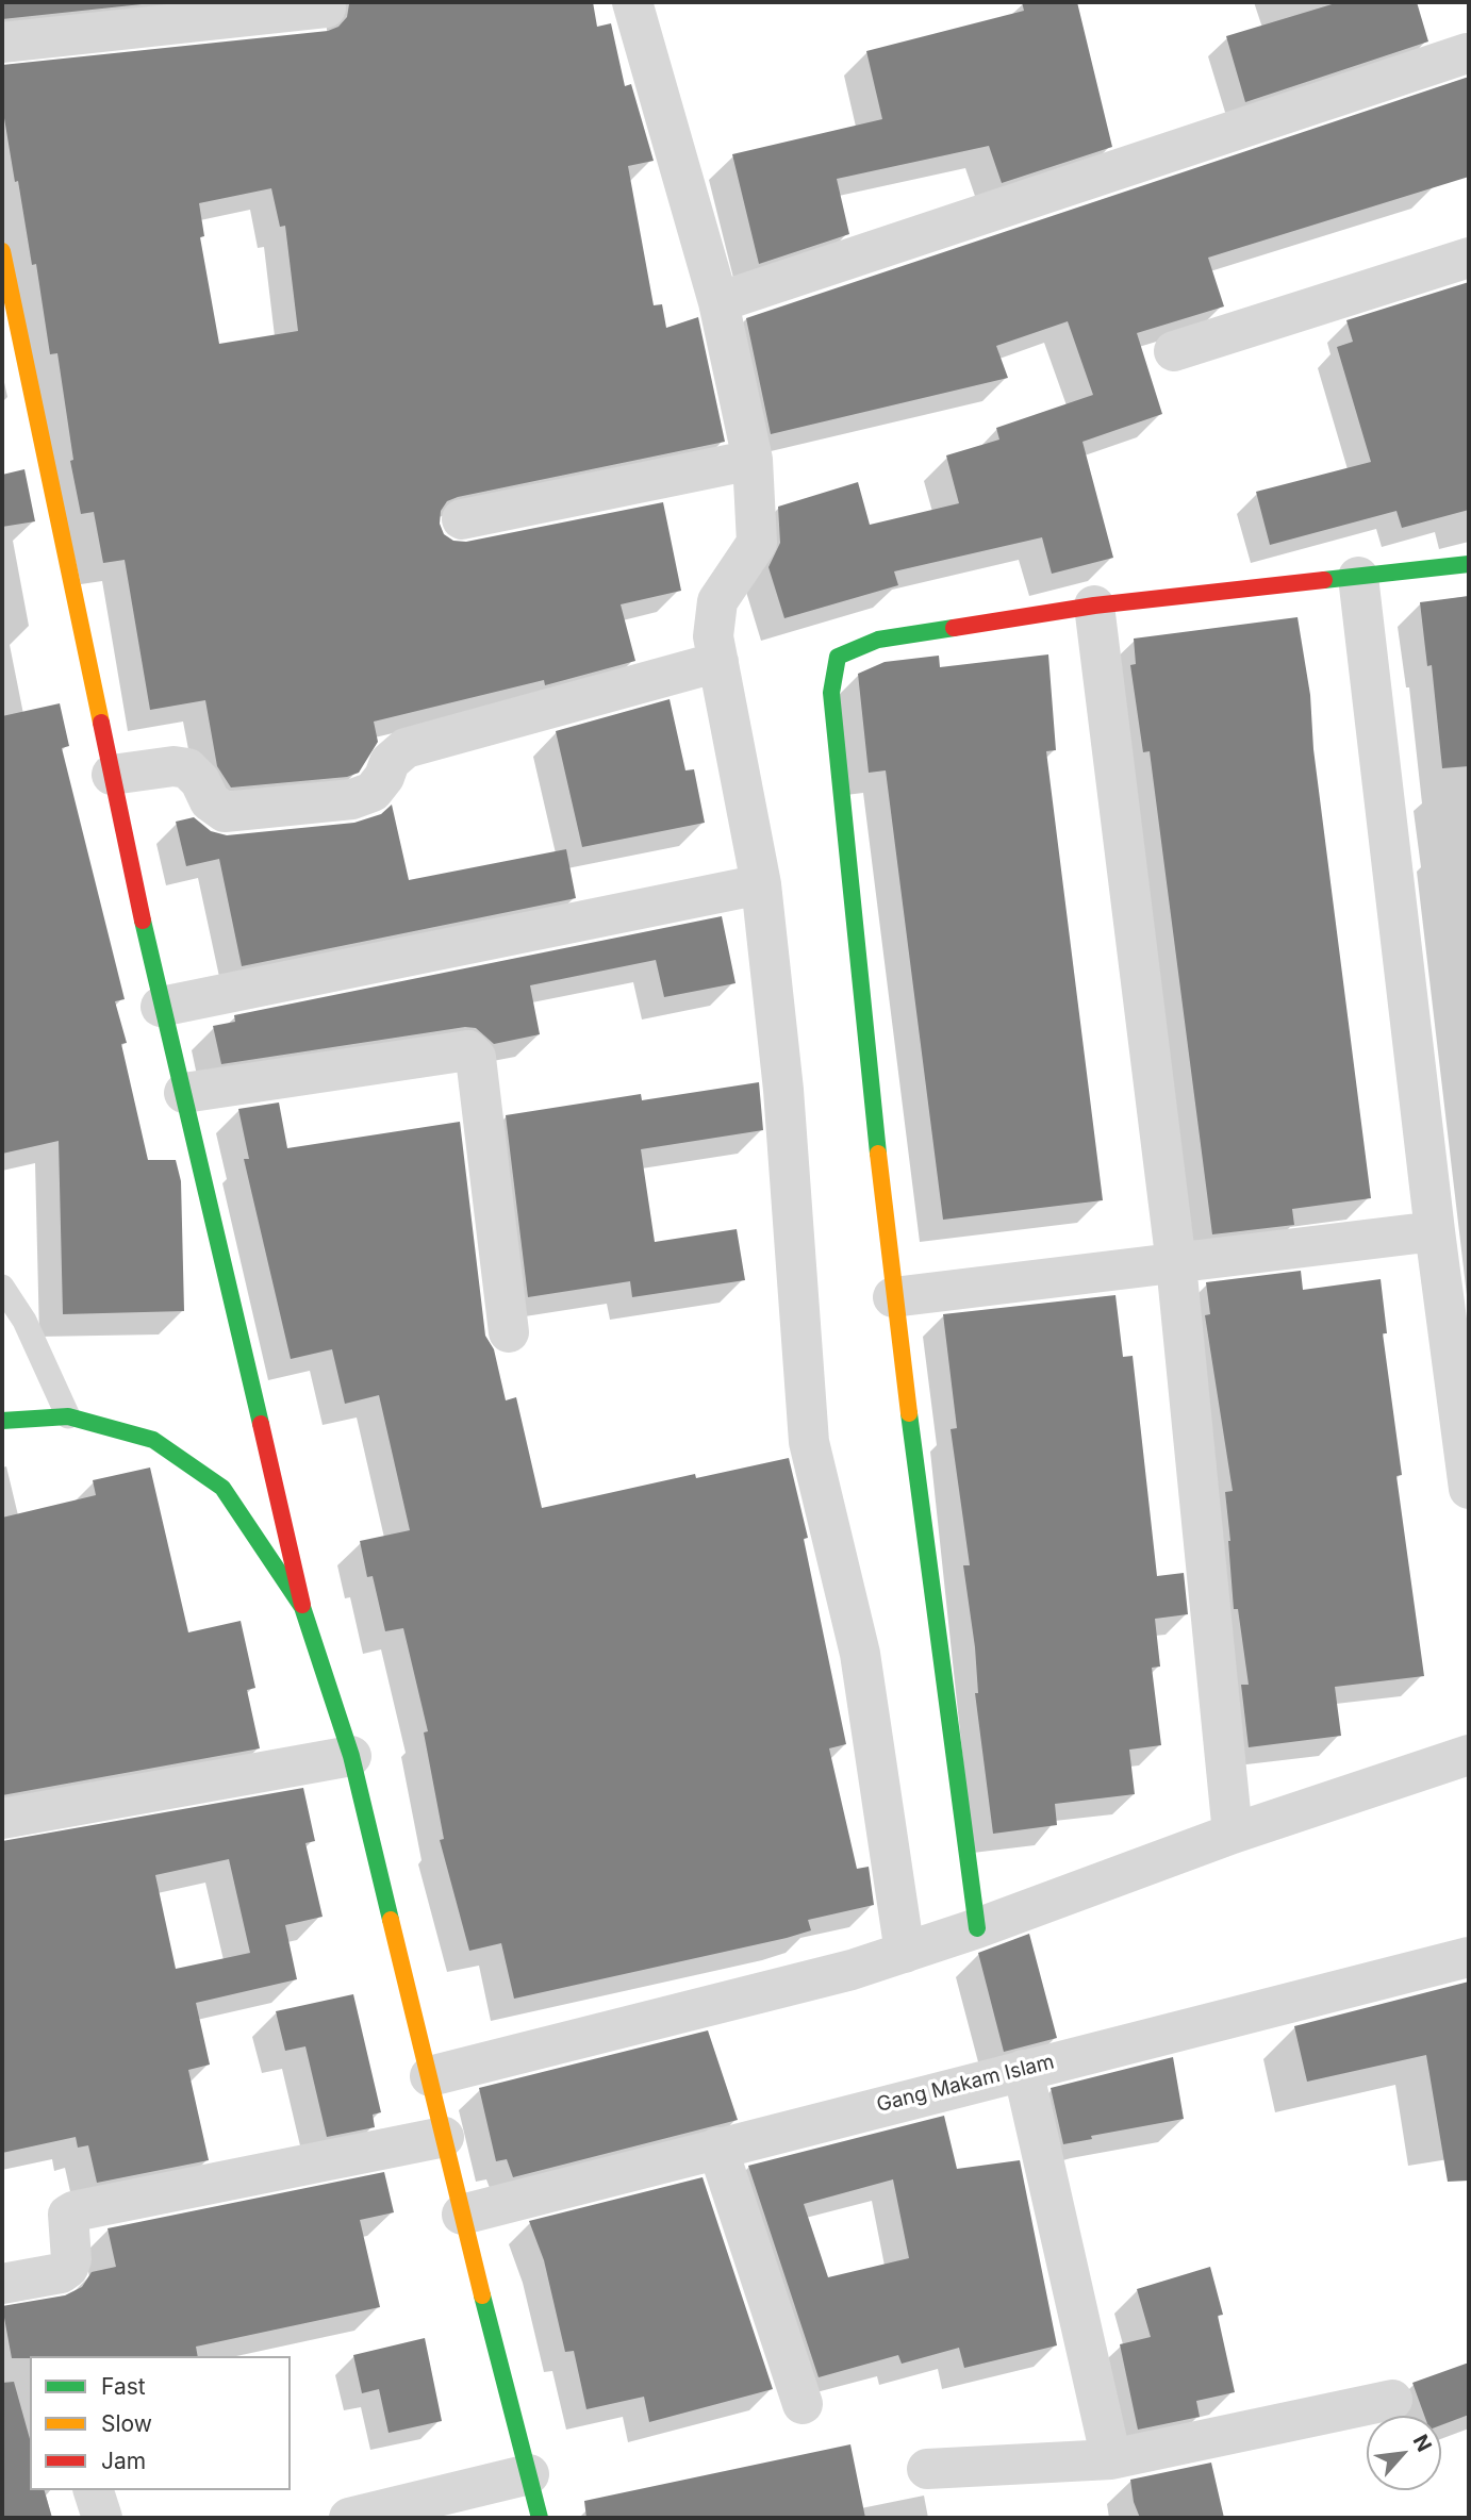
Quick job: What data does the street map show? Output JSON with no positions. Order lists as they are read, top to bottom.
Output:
{
  "streets": {
    "street": ["Gang Makam Islam"]
  },
  "legend": ["Fast", "Slow", "Jam"],
  "north": "top right"
}
